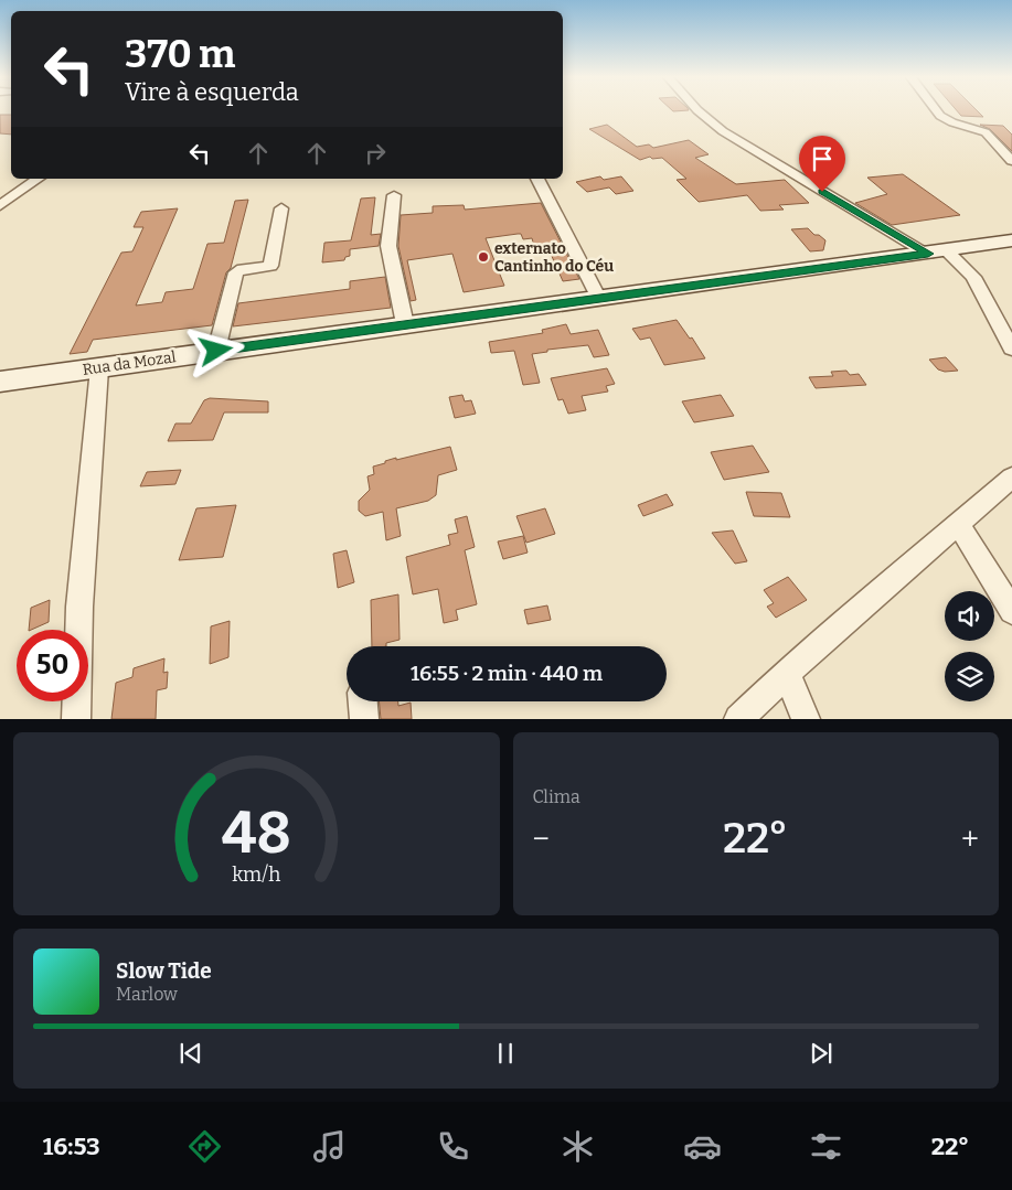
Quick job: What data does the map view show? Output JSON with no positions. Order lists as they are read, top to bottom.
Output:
{
  "streets": {
    "main road": ["Rua da Mozal"]
  },
  "places": ["externato Cantinho do Céu"],
  "page": {
    "turn": ["370 m", "Vire à esquerda"],
    "limit": "50",
    "trip": "16:55 · 2 min · 440 m",
    "tile": "Clima",
    "heat": ["−", "22°", "+"],
    "song": ["Slow Tide", "Marlow"],
    "tabs": ["16:53", "22°"],
    "gauge": ["48", "km/h"]
  }
}
